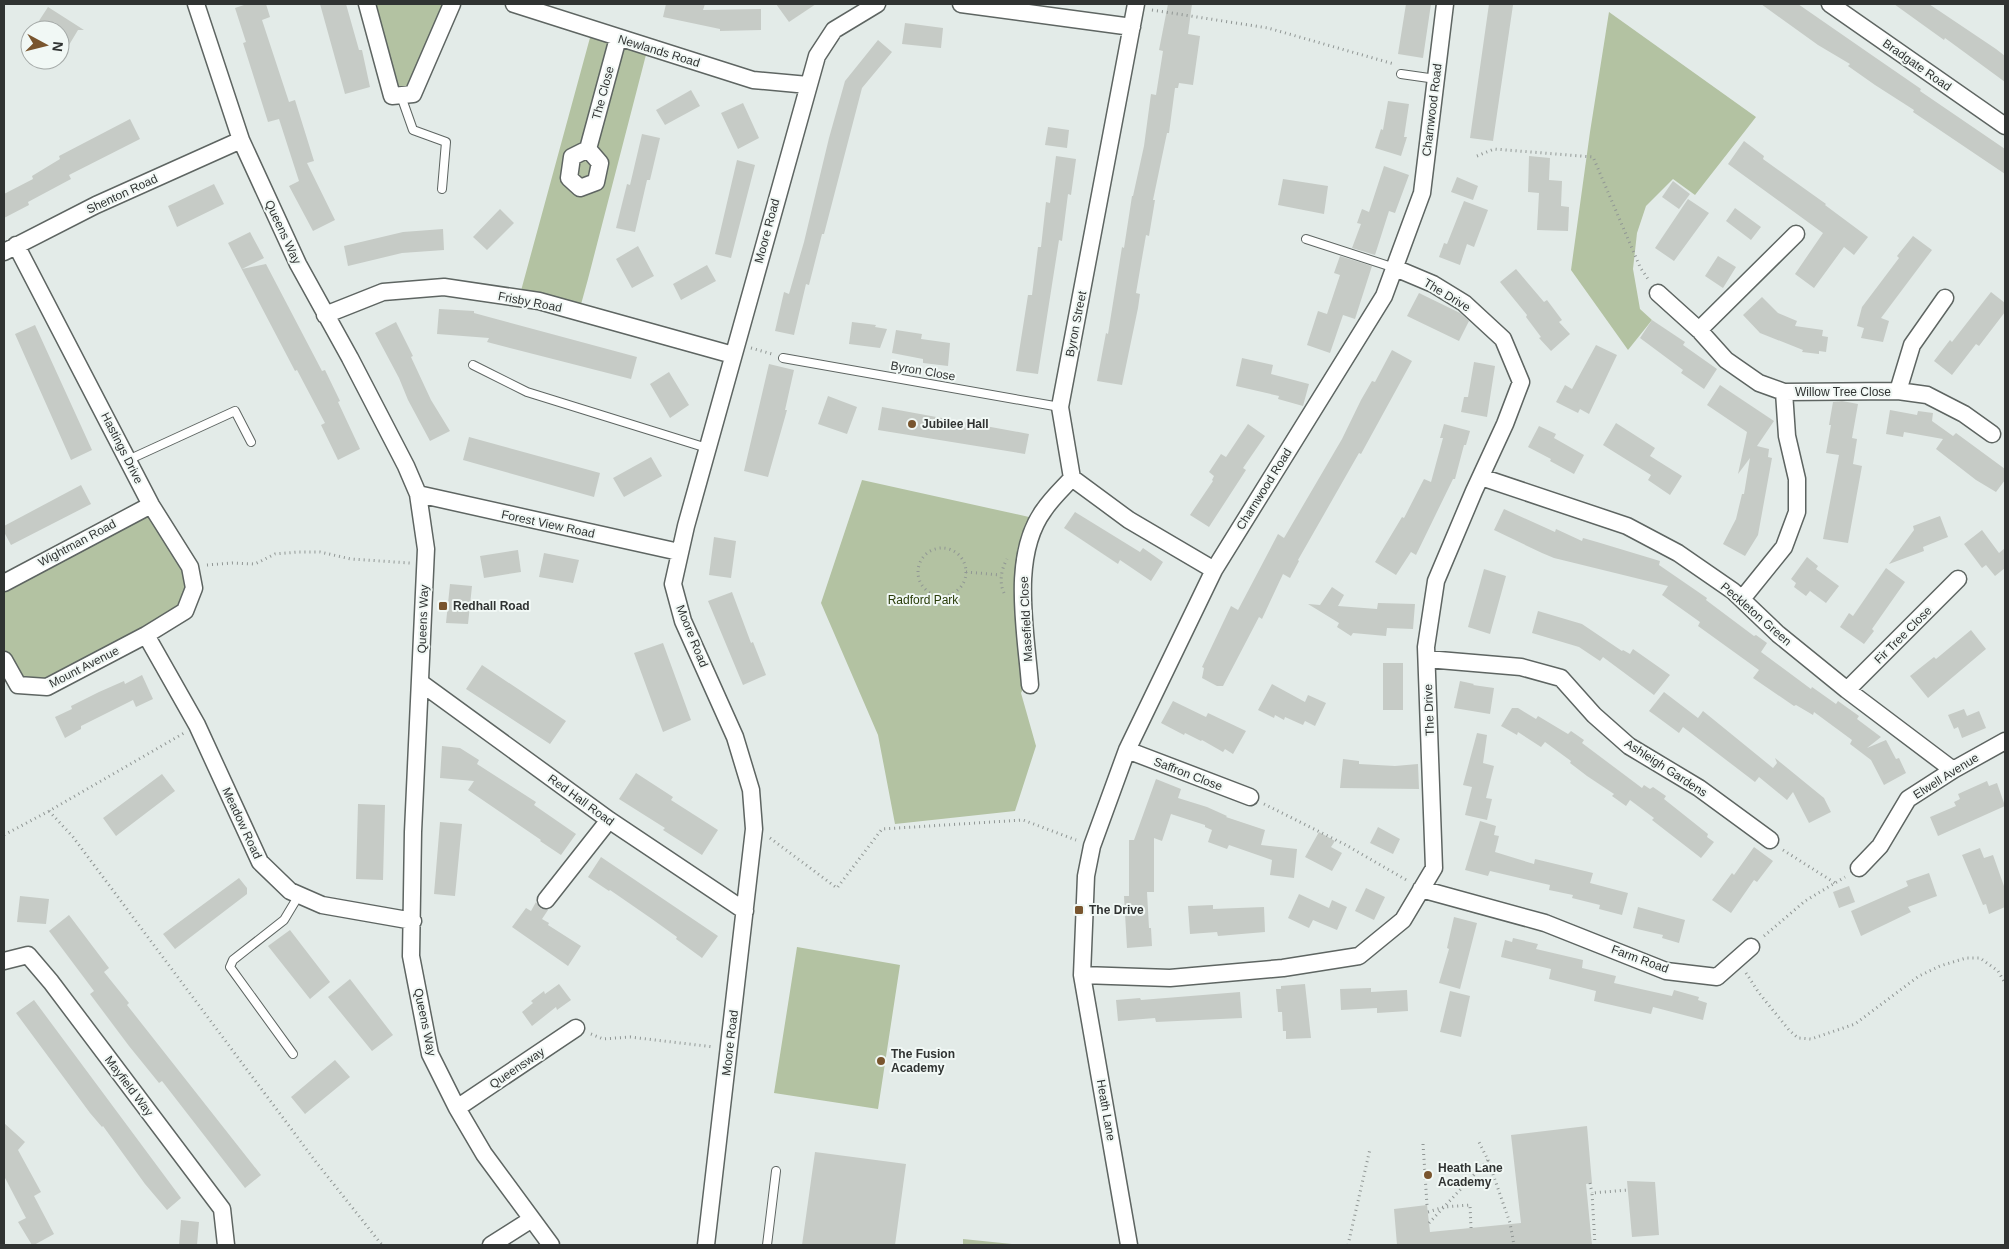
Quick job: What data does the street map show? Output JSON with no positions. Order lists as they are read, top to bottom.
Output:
{
  "streets": {
    "street": [
      "Newlands Road",
      "Bradgate Road",
      "The Close",
      "Charnwood Road",
      "Shenton Road",
      "Moore Road",
      "Queens Way",
      "The Drive",
      "Frisby Road",
      "Byron Street",
      "Willow Tree Close",
      "Hastings Drive",
      "Forest View Road",
      "Wightman Road",
      "Peckleton Green",
      "Masefield Close",
      "Fir Tree Close",
      "Mount Avenue",
      "Ashleigh Gardens",
      "Saffron Close",
      "Elwell Avenue",
      "Red Hall Road",
      "Meadow Road",
      "Farm Road",
      "Queensway",
      "Mayfield Way",
      "Heath Lane"
    ],
    "lane": ["Byron Close"]
  },
  "crossings": [
    ["Newlands Road", "The Close"],
    ["Newlands Road", "Moore Road"],
    ["Charnwood Road", "The Drive"],
    ["Charnwood Road", "Saffron Close"],
    ["Charnwood Road", "Heath Lane"],
    ["Shenton Road", "Queens Way"],
    ["Shenton Road", "Hastings Drive"],
    ["Moore Road", "Frisby Road"],
    ["Moore Road", "Forest View Road"],
    ["Moore Road", "Red Hall Road"],
    ["Queens Way", "Frisby Road"],
    ["Queens Way", "Forest View Road"],
    ["Queens Way", "Red Hall Road"],
    ["Queens Way", "Meadow Road"],
    ["Queens Way", "Queensway"],
    ["The Drive", "Peckleton Green"],
    ["The Drive", "Ashleigh Gardens"],
    ["The Drive", "Farm Road"],
    ["The Drive", "Heath Lane"],
    ["Byron Street", "Byron Close"],
    ["Byron Street", "Masefield Close"],
    ["Hastings Drive", "Wightman Road"],
    ["Hastings Drive", "Mount Avenue"],
    ["Hastings Drive", "Meadow Road"],
    ["Peckleton Green", "Fir Tree Close"],
    ["Peckleton Green", "Elwell Avenue"],
    ["Mount Avenue", "Meadow Road"]
  ],
  "parks": ["Radford Park"],
  "places": {
    "other": ["Jubilee Hall", "The Fusion Academy", "Heath Lane Academy"],
    "transit": ["Redhall Road", "The Drive"]
  },
  "north": "right"
}
